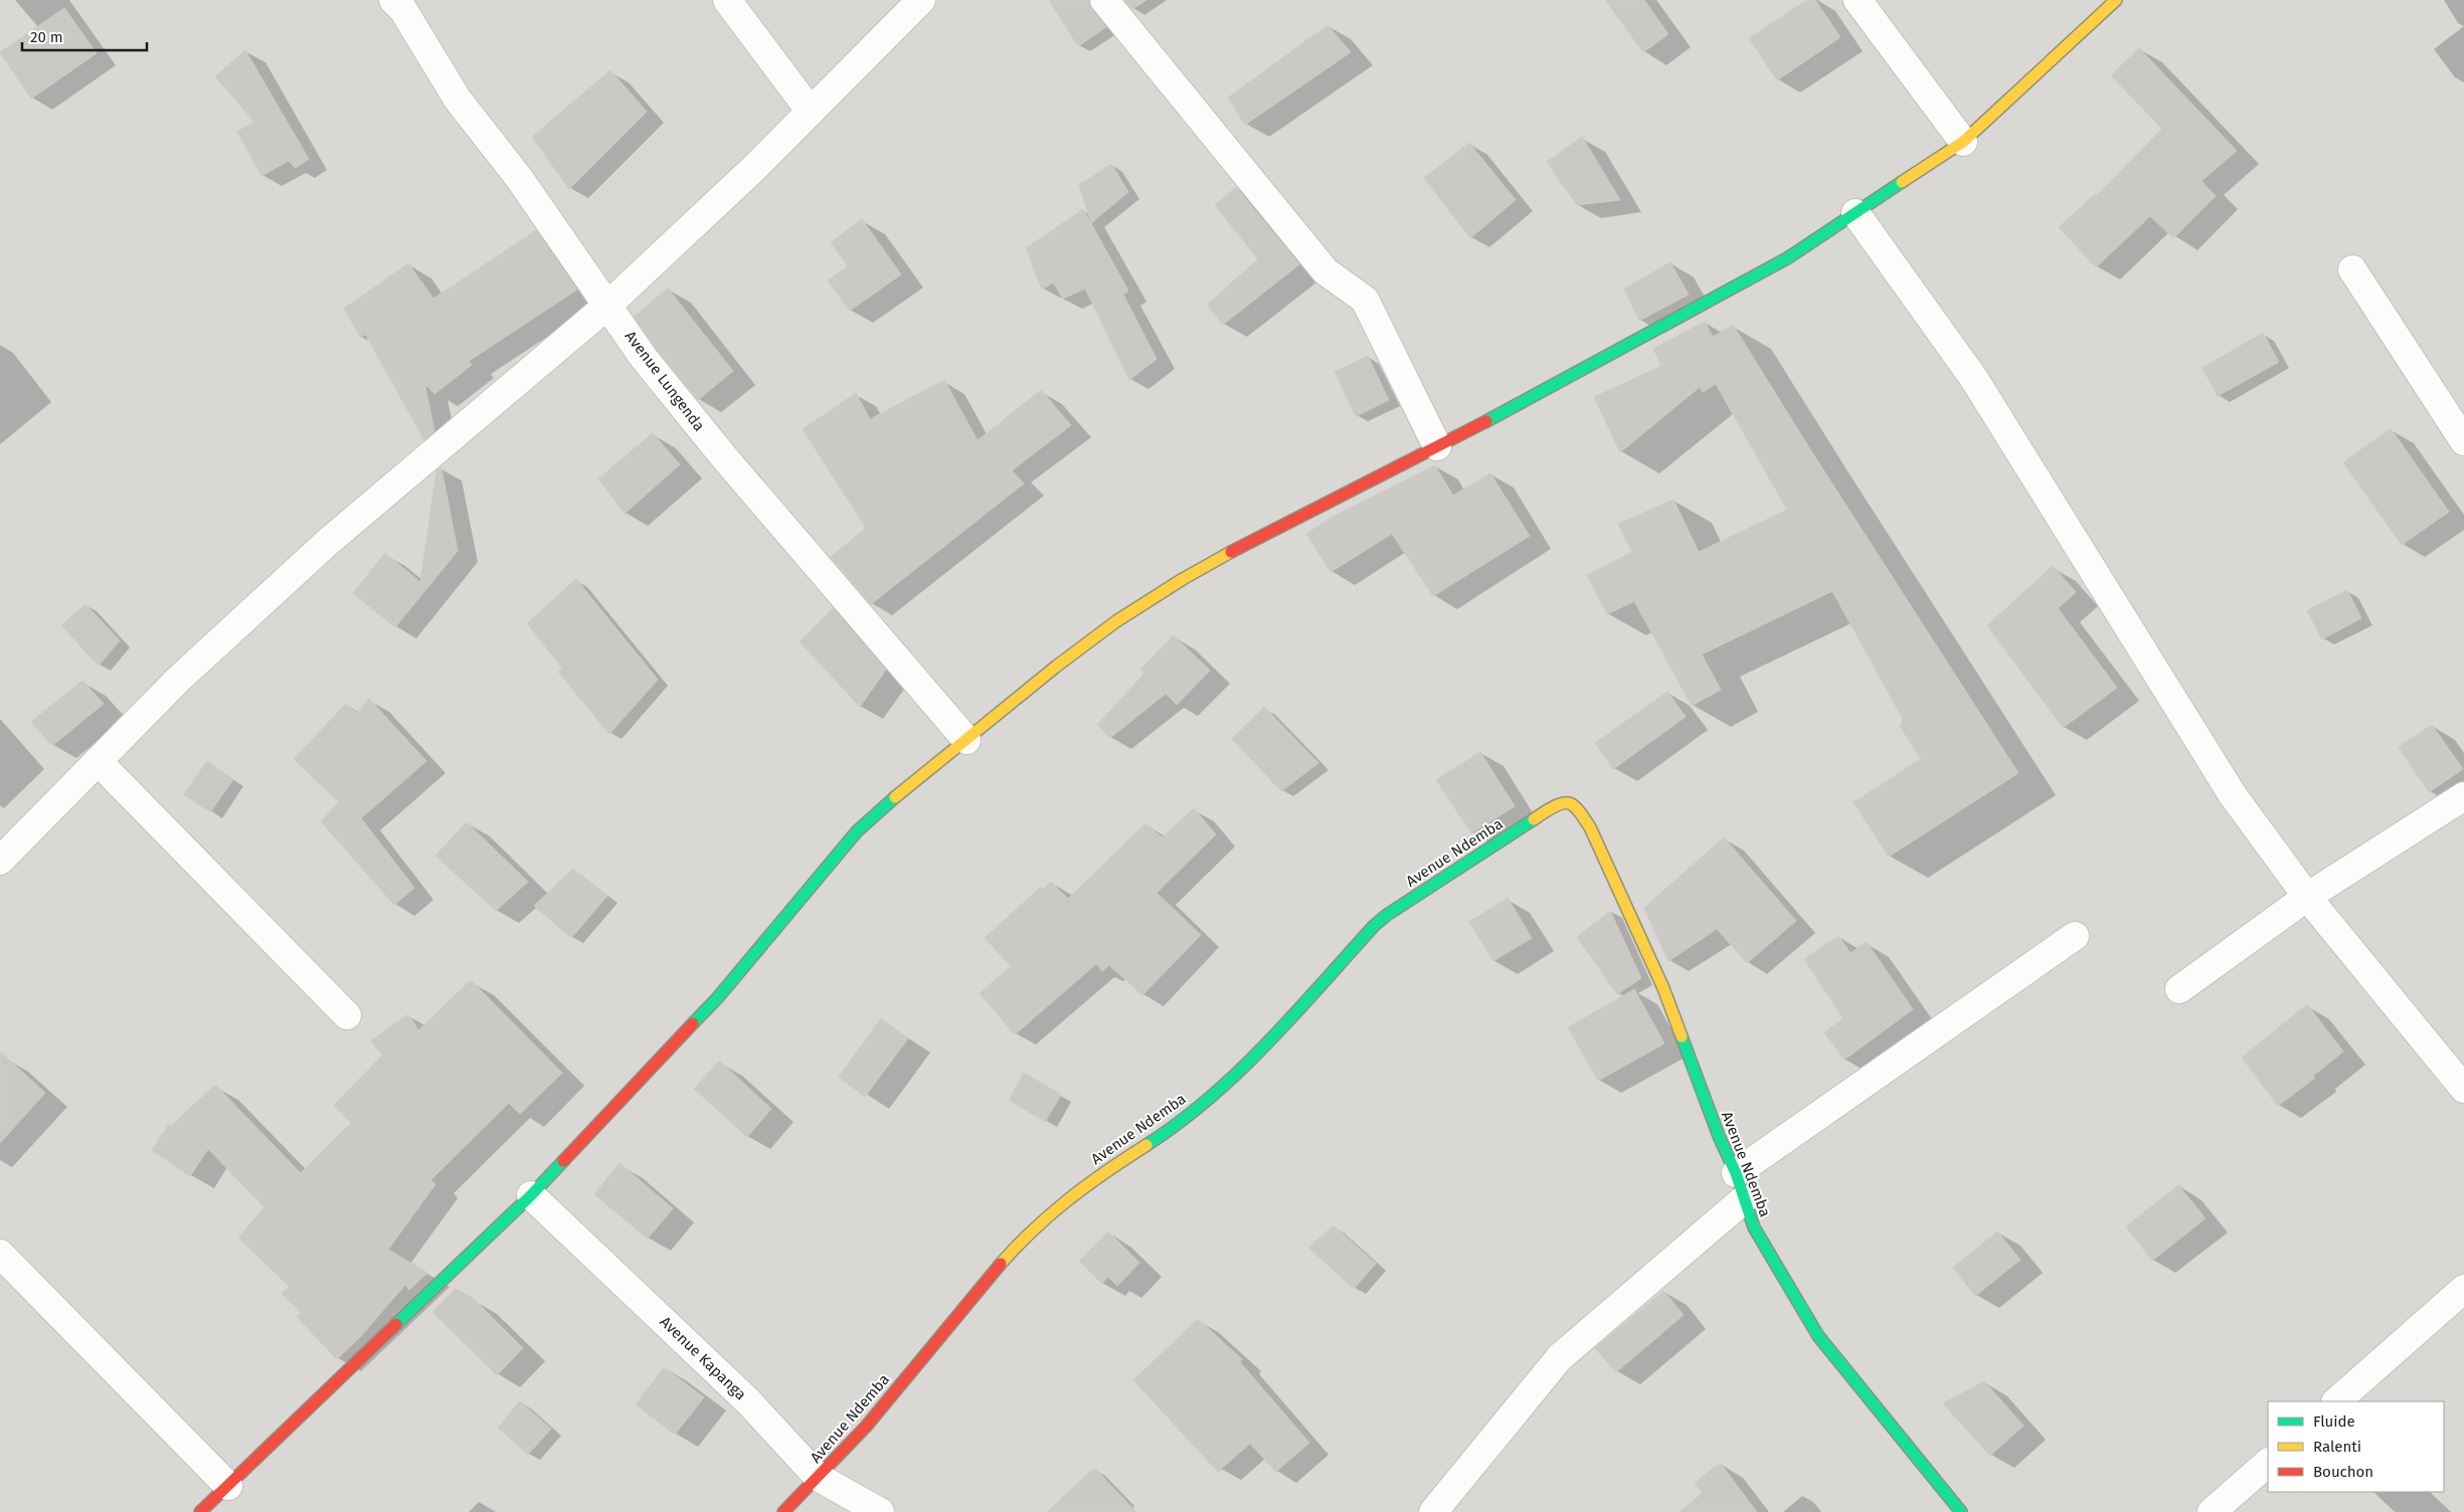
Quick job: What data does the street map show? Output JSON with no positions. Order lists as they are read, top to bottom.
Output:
{
  "streets": {
    "street": ["Avenue Lungenda", "Avenue Ndemba", "Avenue Kapanga"]
  },
  "crossings": [
    ["Avenue Ndemba", "Avenue Kapanga"]
  ],
  "legend": ["Fluide", "Ralenti", "Bouchon"],
  "scale_bar": "20 m"
}
